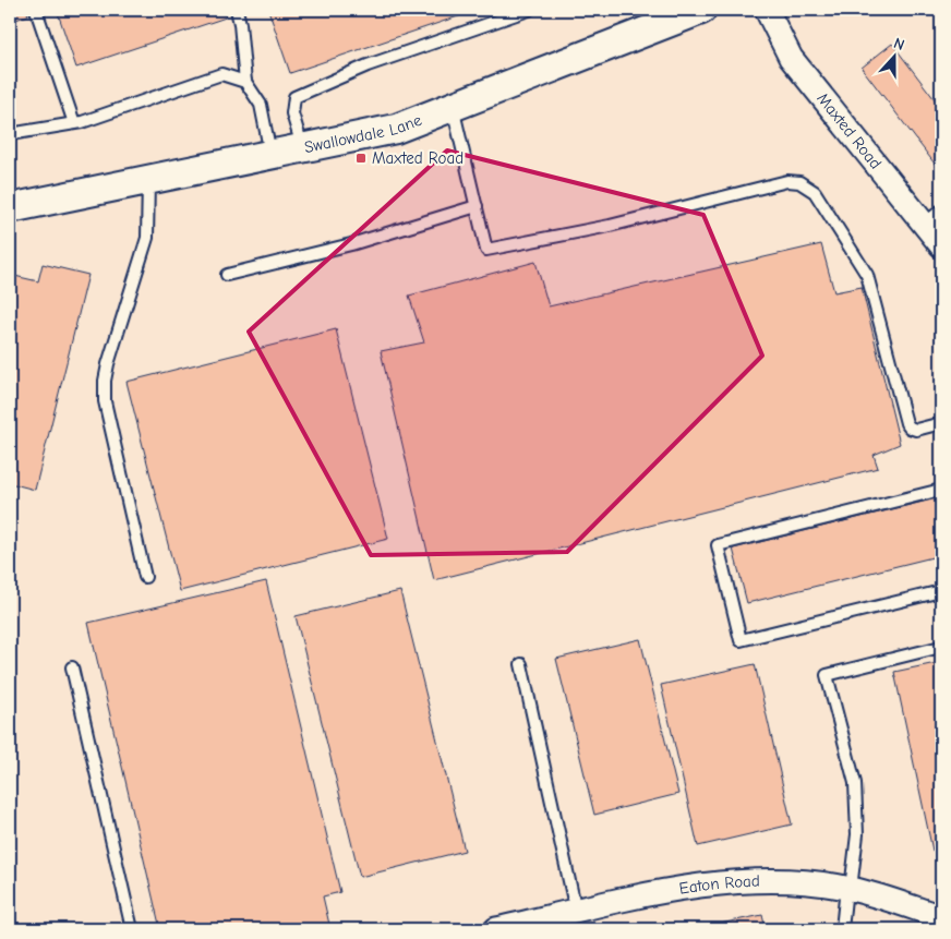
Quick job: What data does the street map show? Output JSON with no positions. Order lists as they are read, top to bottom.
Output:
{
  "streets": {
    "street": ["Maxted Road", "Swallowdale Lane", "Eaton Road"]
  },
  "places": {
    "transit": ["Maxted Road"]
  },
  "north": "top"
}
